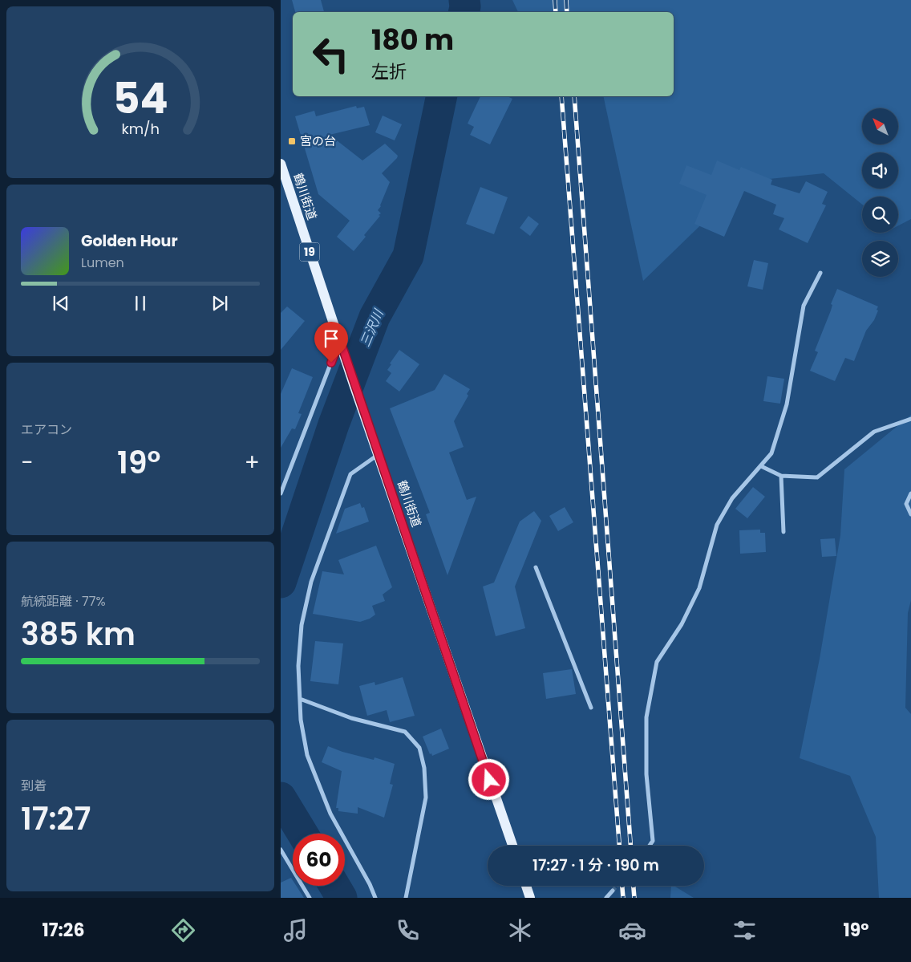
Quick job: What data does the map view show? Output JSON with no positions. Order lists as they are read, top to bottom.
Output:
{
  "streets": {
    "main road": ["鶴川街道", "19"]
  },
  "water": ["三沢川"],
  "places": {
    "transit": ["宮の台"]
  },
  "north": "top left",
  "page": {
    "turn": ["180 m", "左折"],
    "song": ["Golden Hour", "Lumen"],
    "tile": [
      "エアコン",
      ["航続距離 · 77%", "385 km"],
      ["到着", "17:27"]
    ],
    "heat": ["−", "19°", "+"],
    "limit": "60",
    "trip": "17:27 · 1 分 · 190 m",
    "tabs": ["17:26", "19°"],
    "gauge": ["54", "km/h"]
  }
}
